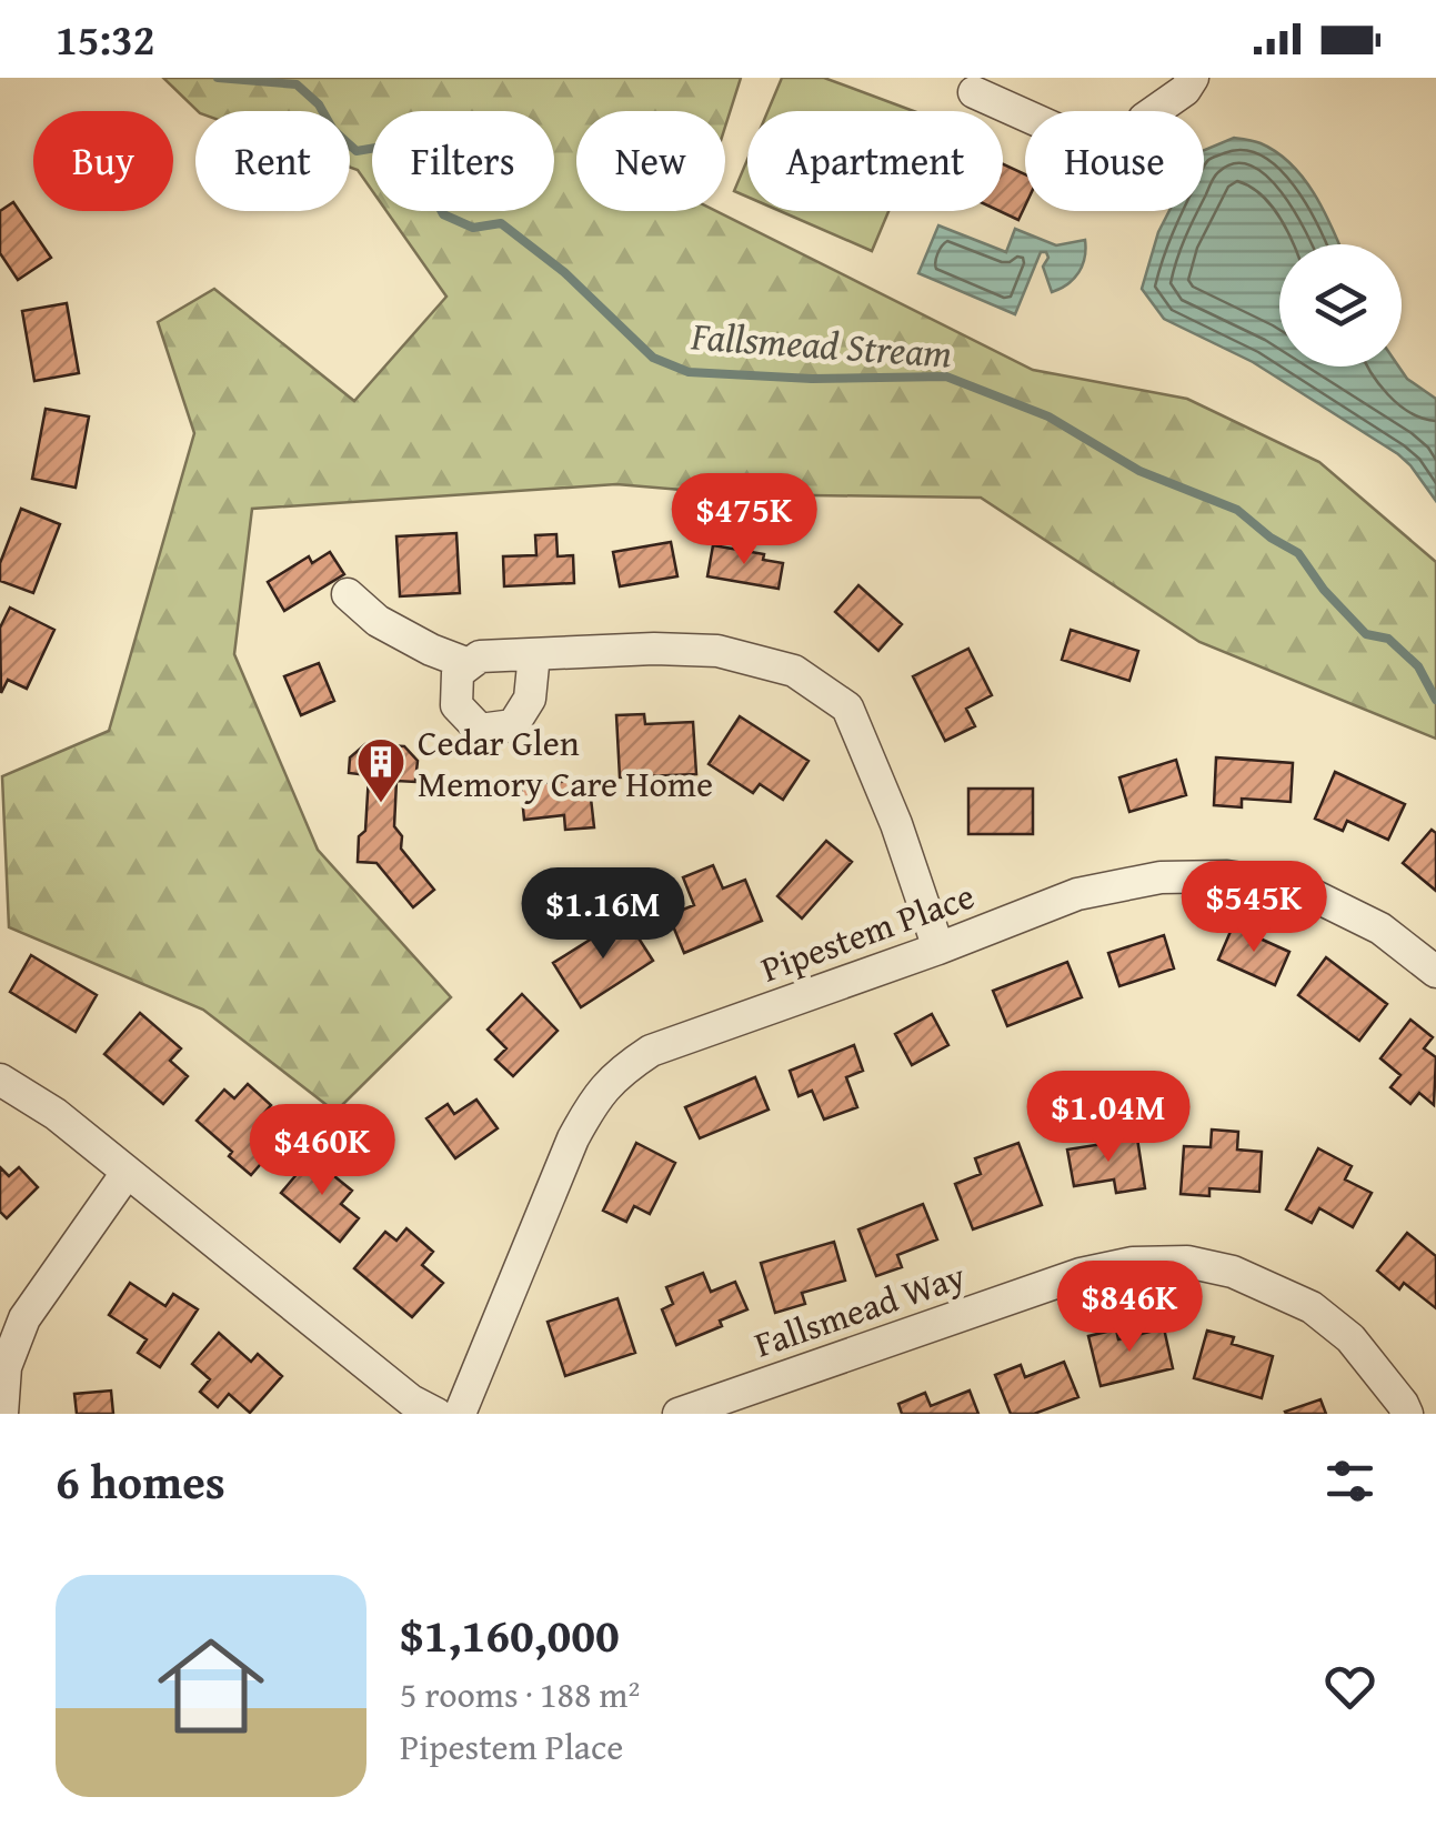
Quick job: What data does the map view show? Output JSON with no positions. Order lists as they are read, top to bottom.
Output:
{
  "streets": {
    "street": ["Pipestem Place", "Fallsmead Way"]
  },
  "water": ["Fallsmead Stream"],
  "places": {
    "building": ["Cedar Glen Memory Care Home"]
  },
  "page": {
    "status": "15:32",
    "chip": [
      "Buy",
      "Rent",
      "Filters",
      "New",
      "Apartment",
      "House"
    ],
    "price": [
      "$475K",
      "$545K",
      "$1.16M",
      "$1.04M",
      "$460K",
      "$846K"
    ],
    "heading": "6 homes",
    "list": [
      {
        "name": "$1,160,000",
        "note": "5 rooms · 188 m² · Pipestem Place"
      }
    ]
  }
}
